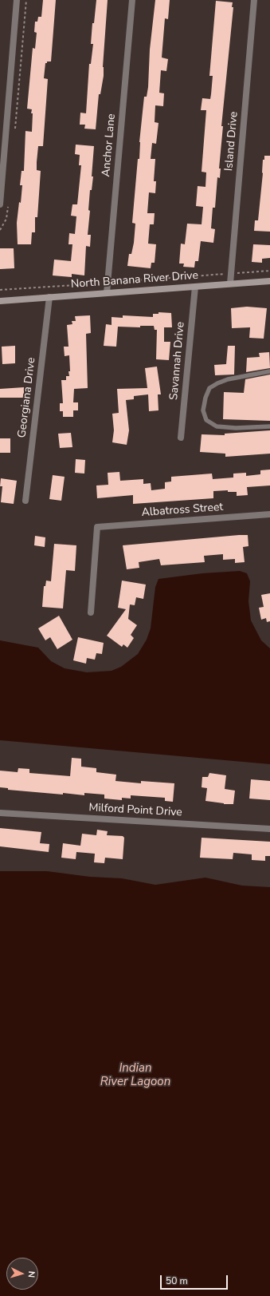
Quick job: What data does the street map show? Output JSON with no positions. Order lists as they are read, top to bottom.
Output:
{
  "streets": {
    "street": [
      "Island Drive",
      "Anchor Lane",
      "North Banana River Drive",
      "Savannah Drive",
      "Georgiana Drive",
      "Albatross Street",
      "Milford Point Drive"
    ]
  },
  "crossings": [
    ["Island Drive", "North Banana River Drive"],
    ["Anchor Lane", "North Banana River Drive"],
    ["North Banana River Drive", "Savannah Drive"],
    ["North Banana River Drive", "Georgiana Drive"]
  ],
  "water": ["Indian River Lagoon"],
  "scale_bar": "50 m",
  "north": "right"
}
